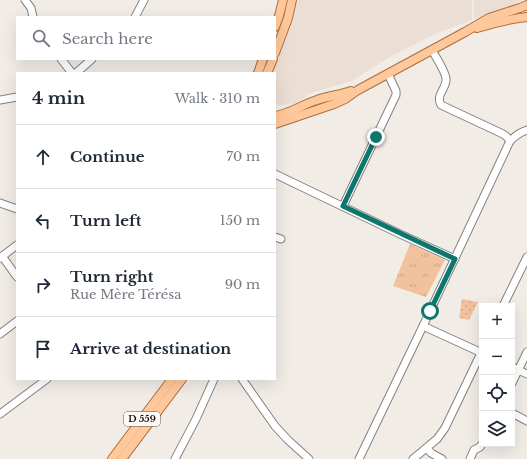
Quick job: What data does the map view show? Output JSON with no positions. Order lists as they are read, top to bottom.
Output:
{
  "streets": {
    "main road": ["D 559"]
  },
  "page": {
    "search": "Search here",
    "heading": ["4 min", "Walk · 310 m"],
    "list": [
      ["Continue", "70 m"],
      ["Turn left", "150 m"],
      ["Turn right", "Rue Mère Térésa", "90 m"],
      "Arrive at destination"
    ],
    "map_buttons": ["+", "−"]
  }
}
